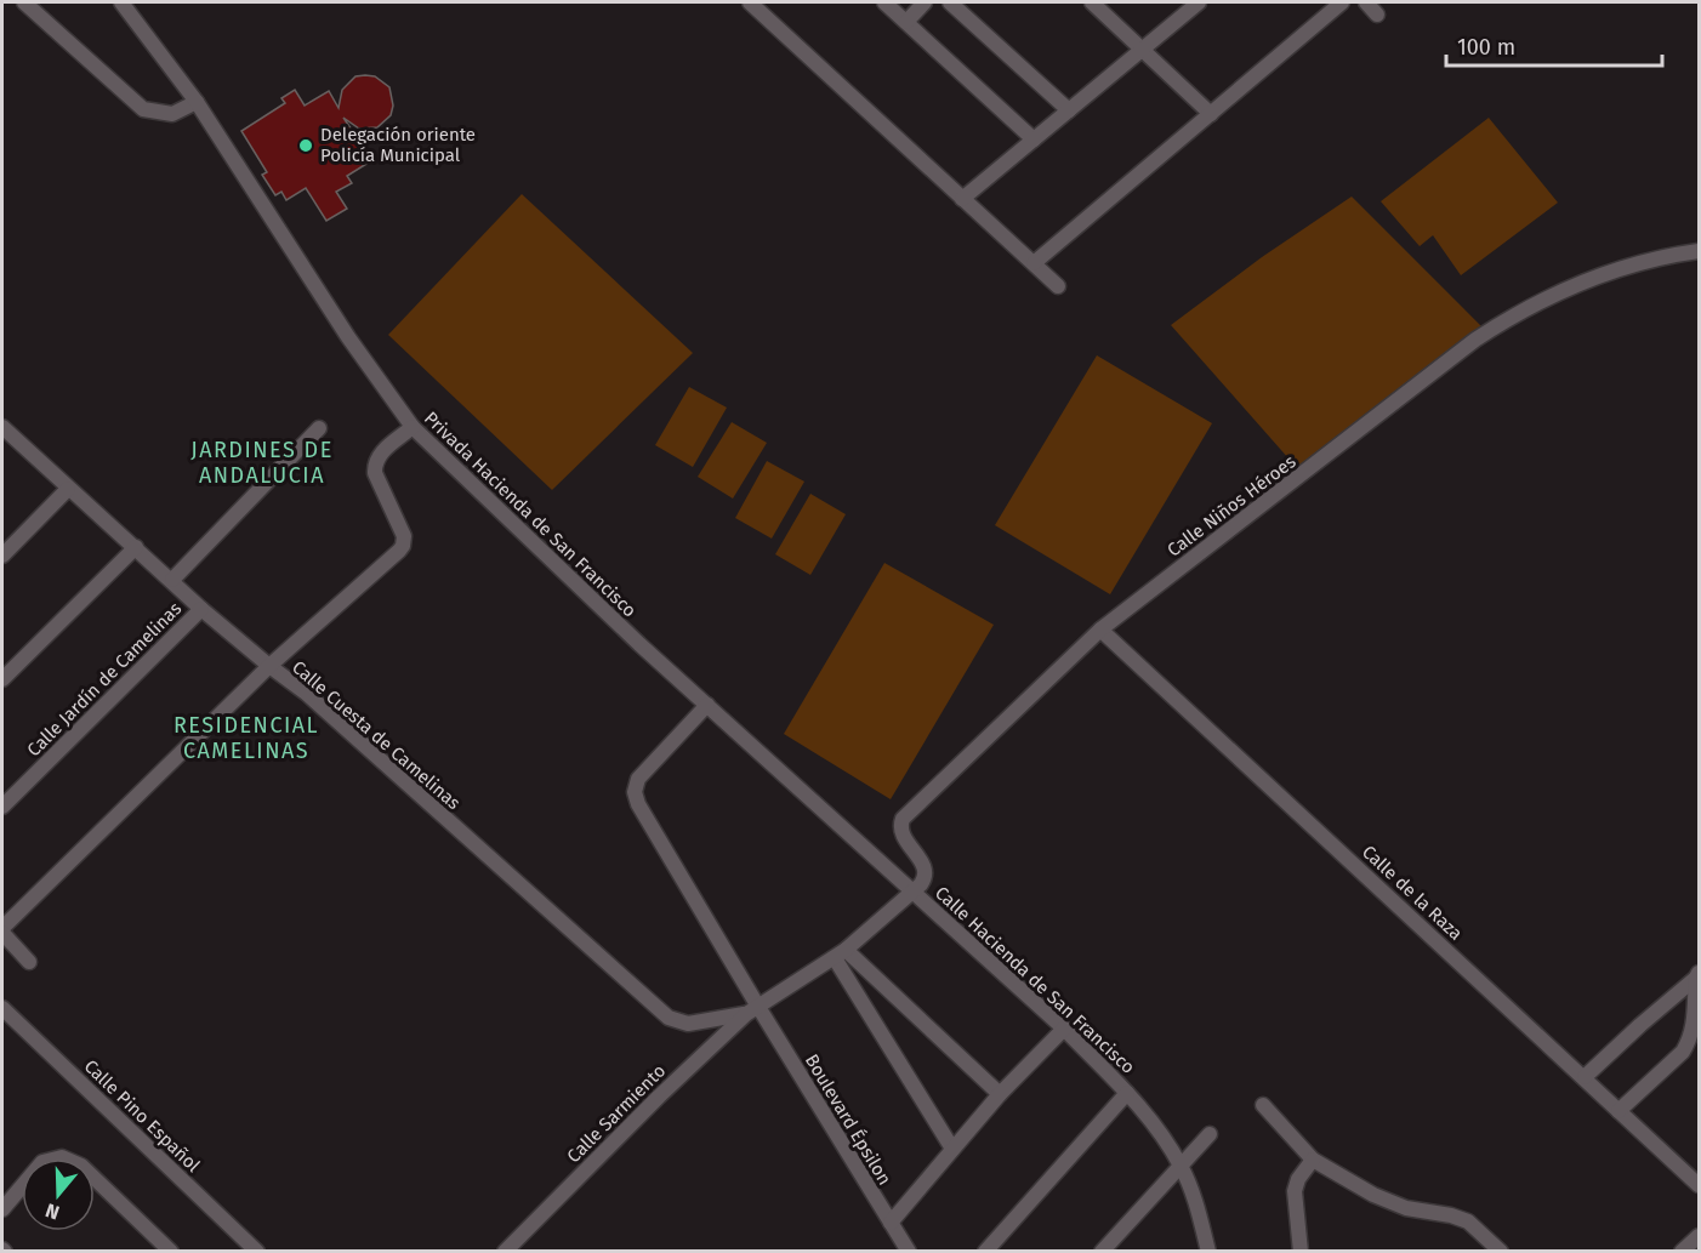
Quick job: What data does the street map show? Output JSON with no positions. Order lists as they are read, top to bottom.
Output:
{
  "streets": {
    "street": [
      "Calle Niños Héroes",
      "Privada Hacienda de San Francisco",
      "Calle Jardín de Camelinas",
      "Calle Cuesta de Camelinas",
      "Calle de la Raza",
      "Calle Hacienda de San Francisco",
      "Calle Sarmiento",
      "Calle Pino Español",
      "Boulevard Épsilon"
    ]
  },
  "crossings": [
    ["Calle Niños Héroes", "Privada Hacienda de San Francisco"],
    ["Calle Niños Héroes", "Calle de la Raza"],
    ["Calle Niños Héroes", "Calle Hacienda de San Francisco"],
    ["Privada Hacienda de San Francisco", "Calle Hacienda de San Francisco"],
    ["Privada Hacienda de San Francisco", "Boulevard Épsilon"],
    ["Calle Jardín de Camelinas", "Calle Cuesta de Camelinas"],
    ["Calle Cuesta de Camelinas", "Calle Sarmiento"],
    ["Calle Cuesta de Camelinas", "Boulevard Épsilon"],
    ["Calle Sarmiento", "Boulevard Épsilon"]
  ],
  "districts": ["JARDINES DE ANDALUCIA", "RESIDENCIAL CAMELINAS"],
  "places": ["Delegación oriente Policía Municipal"],
  "scale_bar": "100 m",
  "north": "bottom"
}
